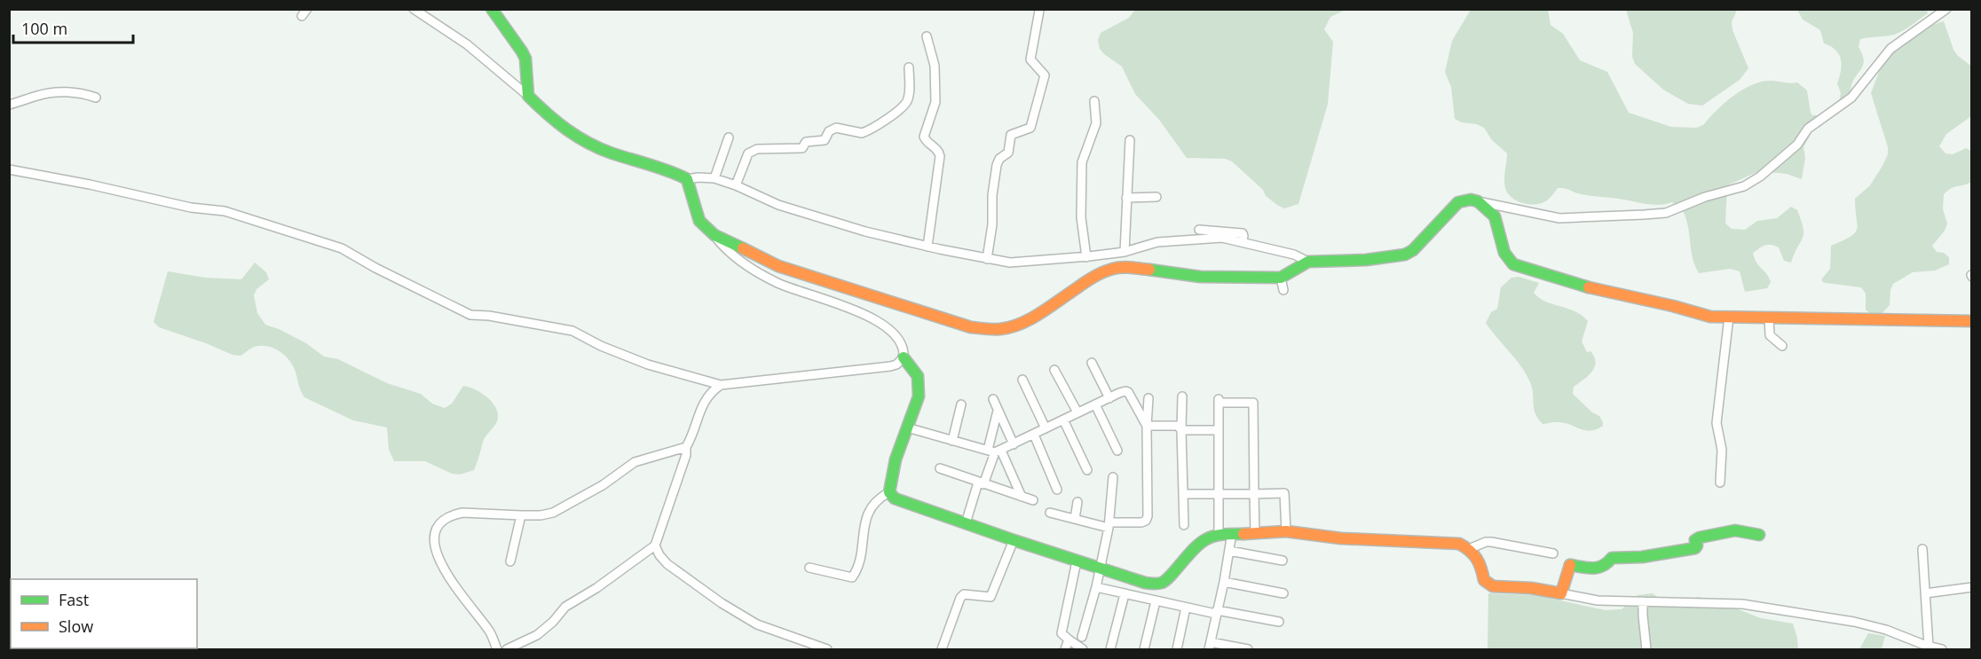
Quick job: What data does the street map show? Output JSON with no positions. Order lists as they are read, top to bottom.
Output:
{
  "legend": ["Fast", "Slow"],
  "scale_bar": "100 m"
}
